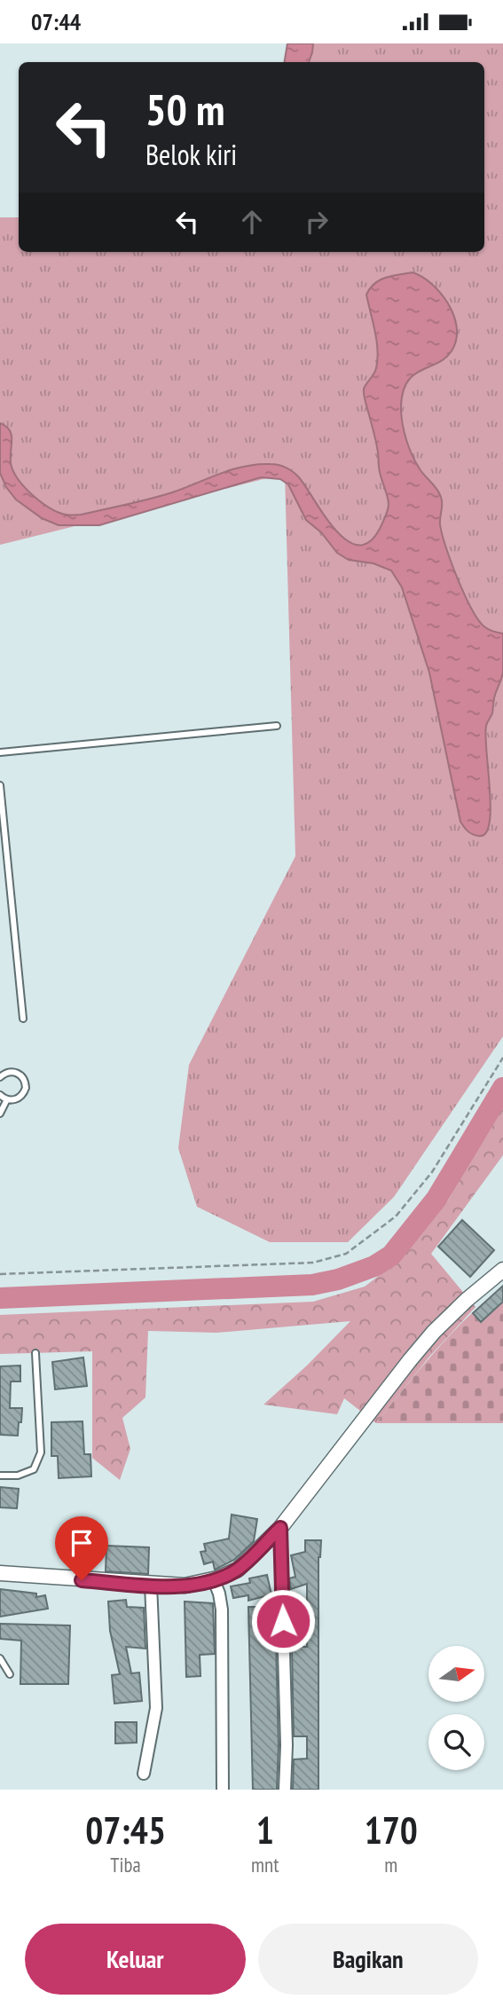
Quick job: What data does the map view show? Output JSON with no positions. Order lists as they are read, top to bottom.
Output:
{
  "north": "right",
  "page": {
    "status": "07:44",
    "turn": ["50 m", "Belok kiri"],
    "eta": [
      "07:45",
      "Tiba",
      "1",
      "mnt",
      "170",
      "m"
    ],
    "buttons": ["Keluar", "Bagikan"]
  }
}
